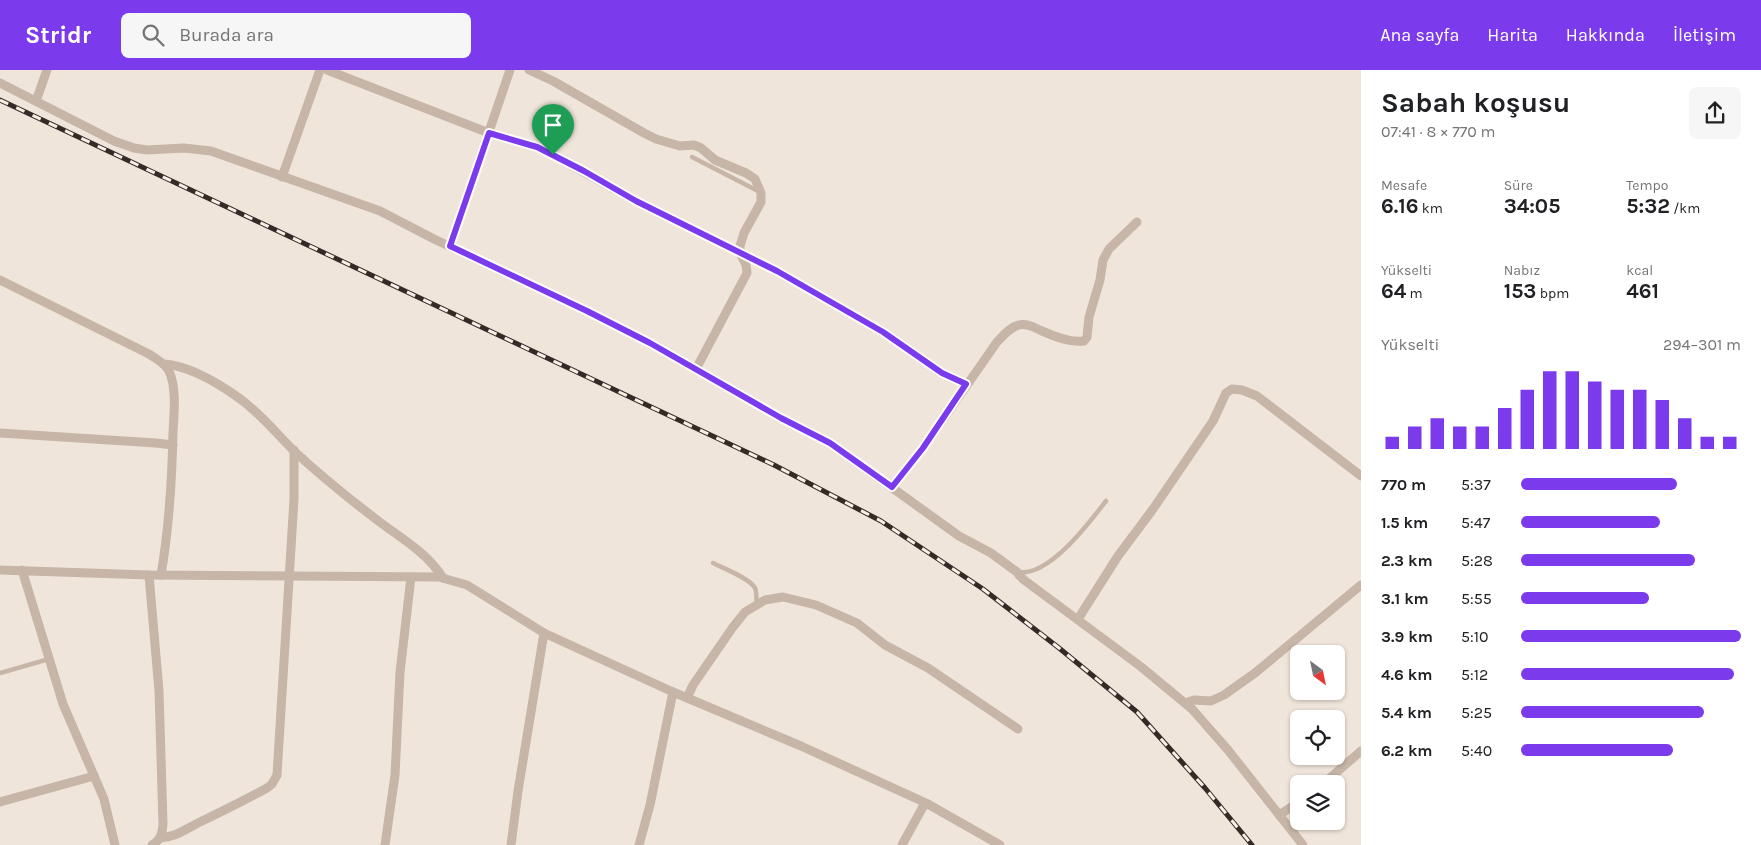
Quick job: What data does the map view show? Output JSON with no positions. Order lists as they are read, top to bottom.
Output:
{
  "north": "bottom right",
  "page": {
    "header": "Stridr",
    "search": "Burada ara",
    "nav": [
      "Ana sayfa",
      "Harita",
      "Hakkında",
      "İletişim"
    ],
    "heading": ["Sabah koşusu", "07:41 · 8 × 770 m"],
    "stats": [
      ["Mesafe", "6.16 km"],
      ["Süre", "34:05"],
      ["Tempo", "5:32 /km"],
      ["Yükselti", "64 m"],
      ["Nabız", "153 bpm"],
      ["kcal", "461"]
    ],
    "chart": ["Yükselti", "294–301 m"],
    "list": [
      {
        "name": "770 m",
        "note": "5:37"
      },
      {
        "name": "1.5 km",
        "note": "5:47"
      },
      {
        "name": "2.3 km",
        "note": "5:28"
      },
      {
        "name": "3.1 km",
        "note": "5:55"
      },
      {
        "name": "3.9 km",
        "note": "5:10"
      },
      {
        "name": "4.6 km",
        "note": "5:12"
      },
      {
        "name": "5.4 km",
        "note": "5:25"
      },
      {
        "name": "6.2 km",
        "note": "5:40"
      }
    ]
  }
}
